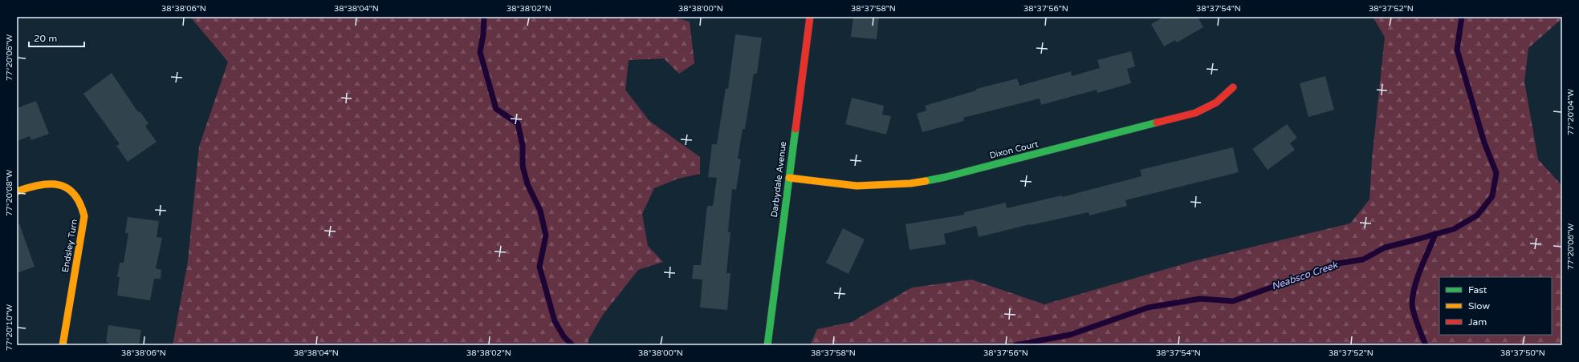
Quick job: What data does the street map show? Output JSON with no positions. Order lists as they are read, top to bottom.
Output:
{
  "streets": {
    "street": ["Dixon Court", "Darbydale Avenue", "Endsley Turn"]
  },
  "crossings": [
    ["Dixon Court", "Darbydale Avenue"]
  ],
  "water": ["Neabsco Creek"],
  "legend": ["Fast", "Slow", "Jam"],
  "scale_bar": "20 m",
  "coordinates": [
    "38°38'06\"N",
    "38°38'04\"N",
    "38°38'02\"N",
    "38°38'00\"N",
    "38°37'58\"N",
    "38°37'56\"N",
    "38°37'54\"N",
    "38°37'52\"N",
    "77°20'06\"W",
    "77°20'04\"W",
    "77°20'08\"W",
    "77°20'10\"W",
    "38°37'50\"N"
  ]
}
